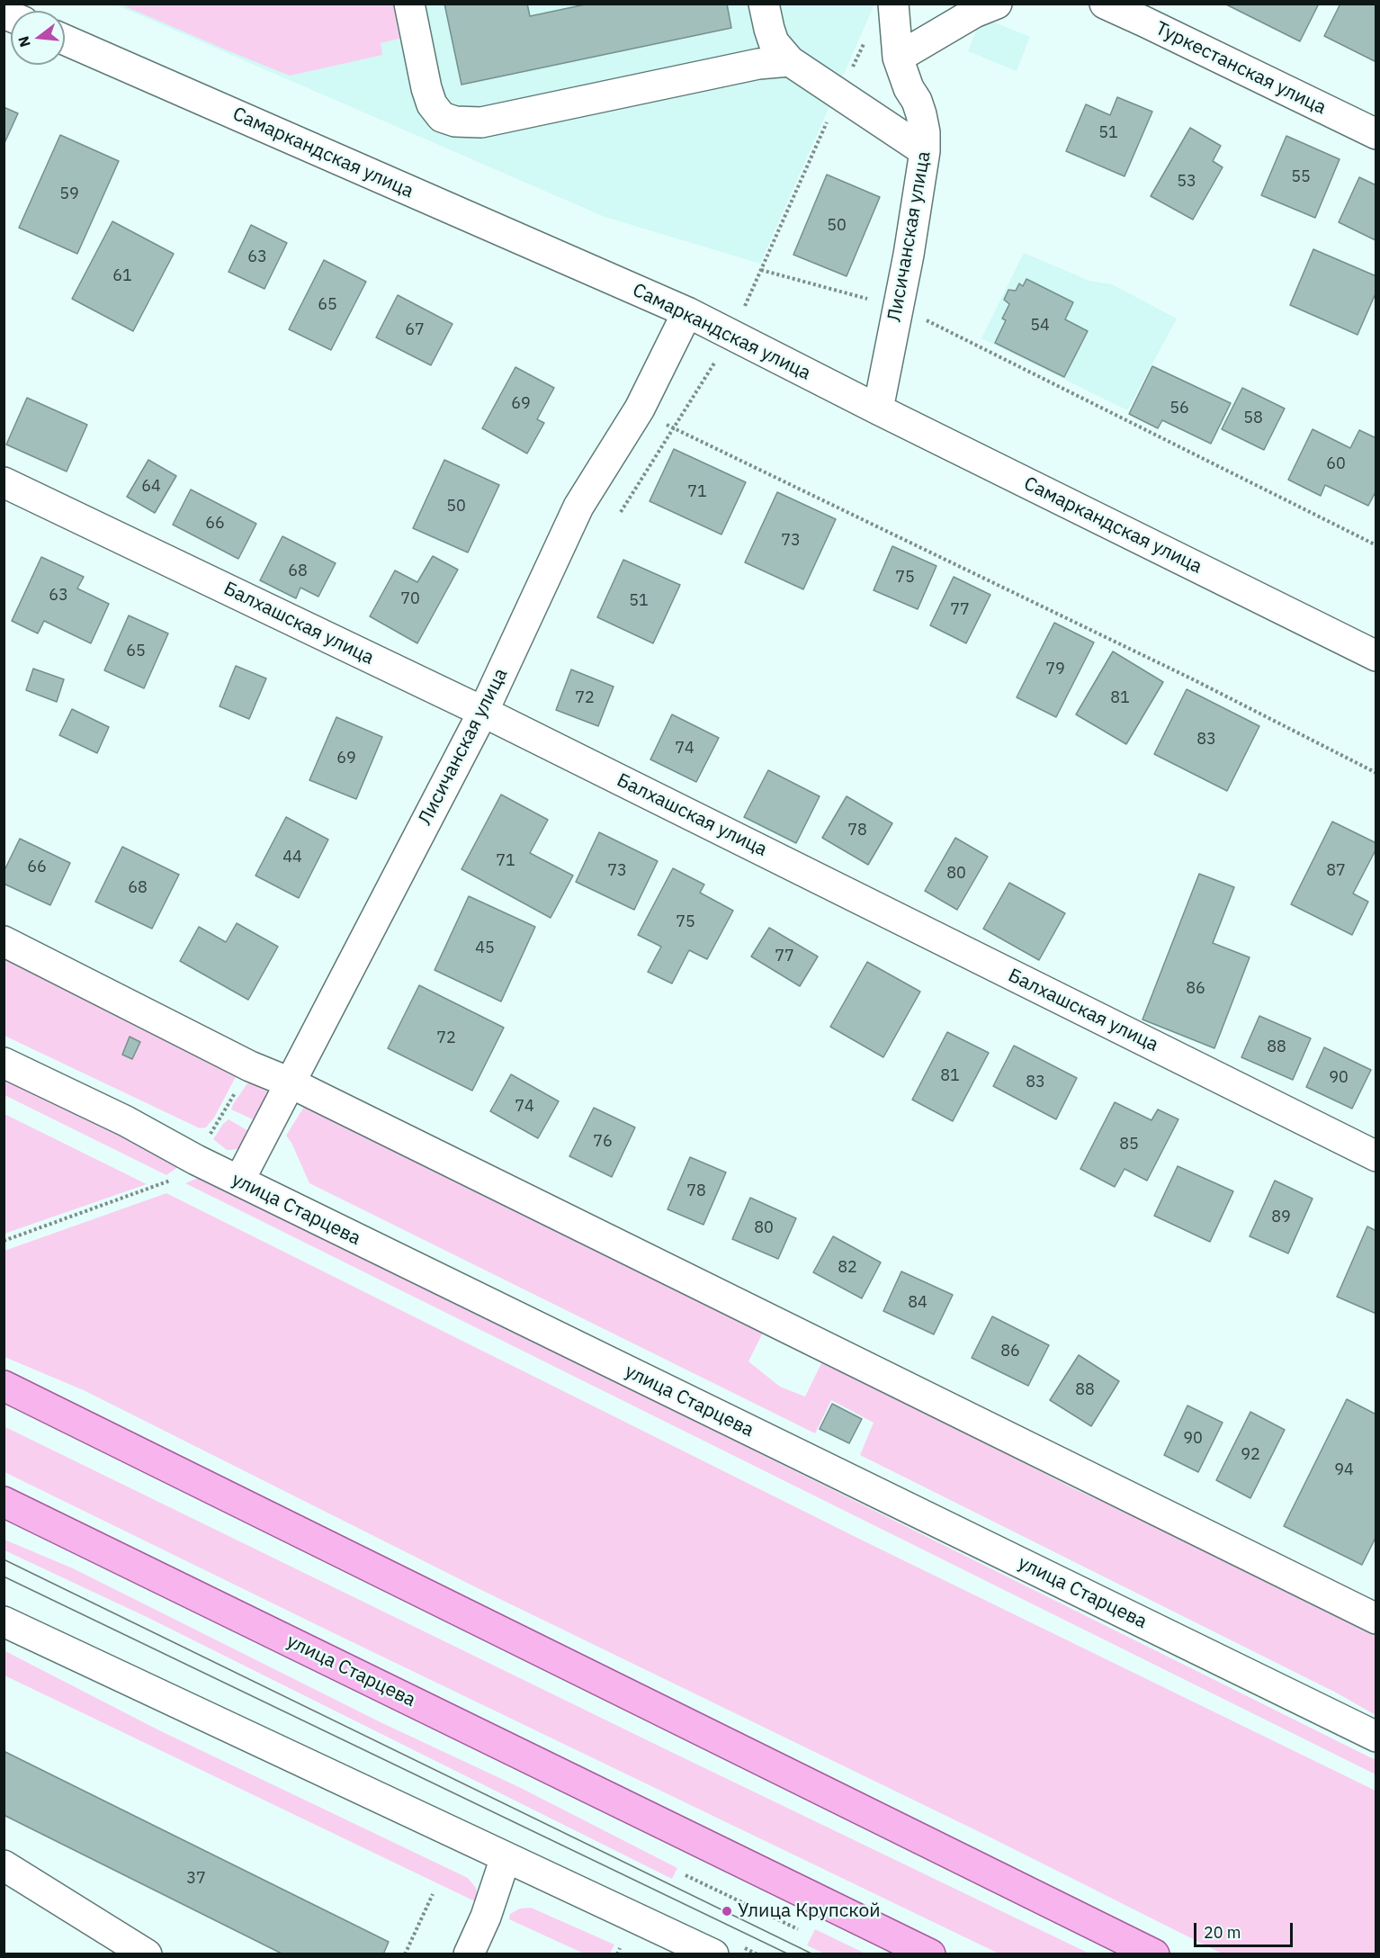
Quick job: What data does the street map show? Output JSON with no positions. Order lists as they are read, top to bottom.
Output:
{
  "streets": {
    "main road": ["улица Старцева"],
    "street": [
      "Туркестанская улица",
      "Самаркандская улица",
      "Лисичанская улица",
      "Балхашская улица"
    ]
  },
  "crossings": [
    ["Самаркандская улица", "Лисичанская улица"],
    ["Лисичанская улица", "Балхашская улица"],
    ["Лисичанская улица", "улица Старцева"]
  ],
  "places": ["Улица Крупской"],
  "house_numbers": [
    "51",
    "55",
    "53",
    "59",
    "50",
    "63",
    "61",
    "65",
    "54",
    "67",
    "69",
    "56",
    "58",
    "60",
    "64",
    "71",
    "50",
    "66",
    "73",
    "68",
    "75",
    "63",
    "70",
    "51",
    "77",
    "65",
    "79",
    "72",
    "81",
    "83",
    "74",
    "69",
    "78",
    "44",
    "71",
    "66",
    "73",
    "87",
    "80",
    "68",
    "75",
    "45",
    "77",
    "86",
    "72",
    "88",
    "81",
    "90",
    "83",
    "74",
    "76",
    "85",
    "78",
    "89",
    "80",
    "82",
    "84",
    "86",
    "88",
    "90",
    "92",
    "94",
    "37"
  ],
  "scale_bar": "20 m",
  "north": "left"
}
